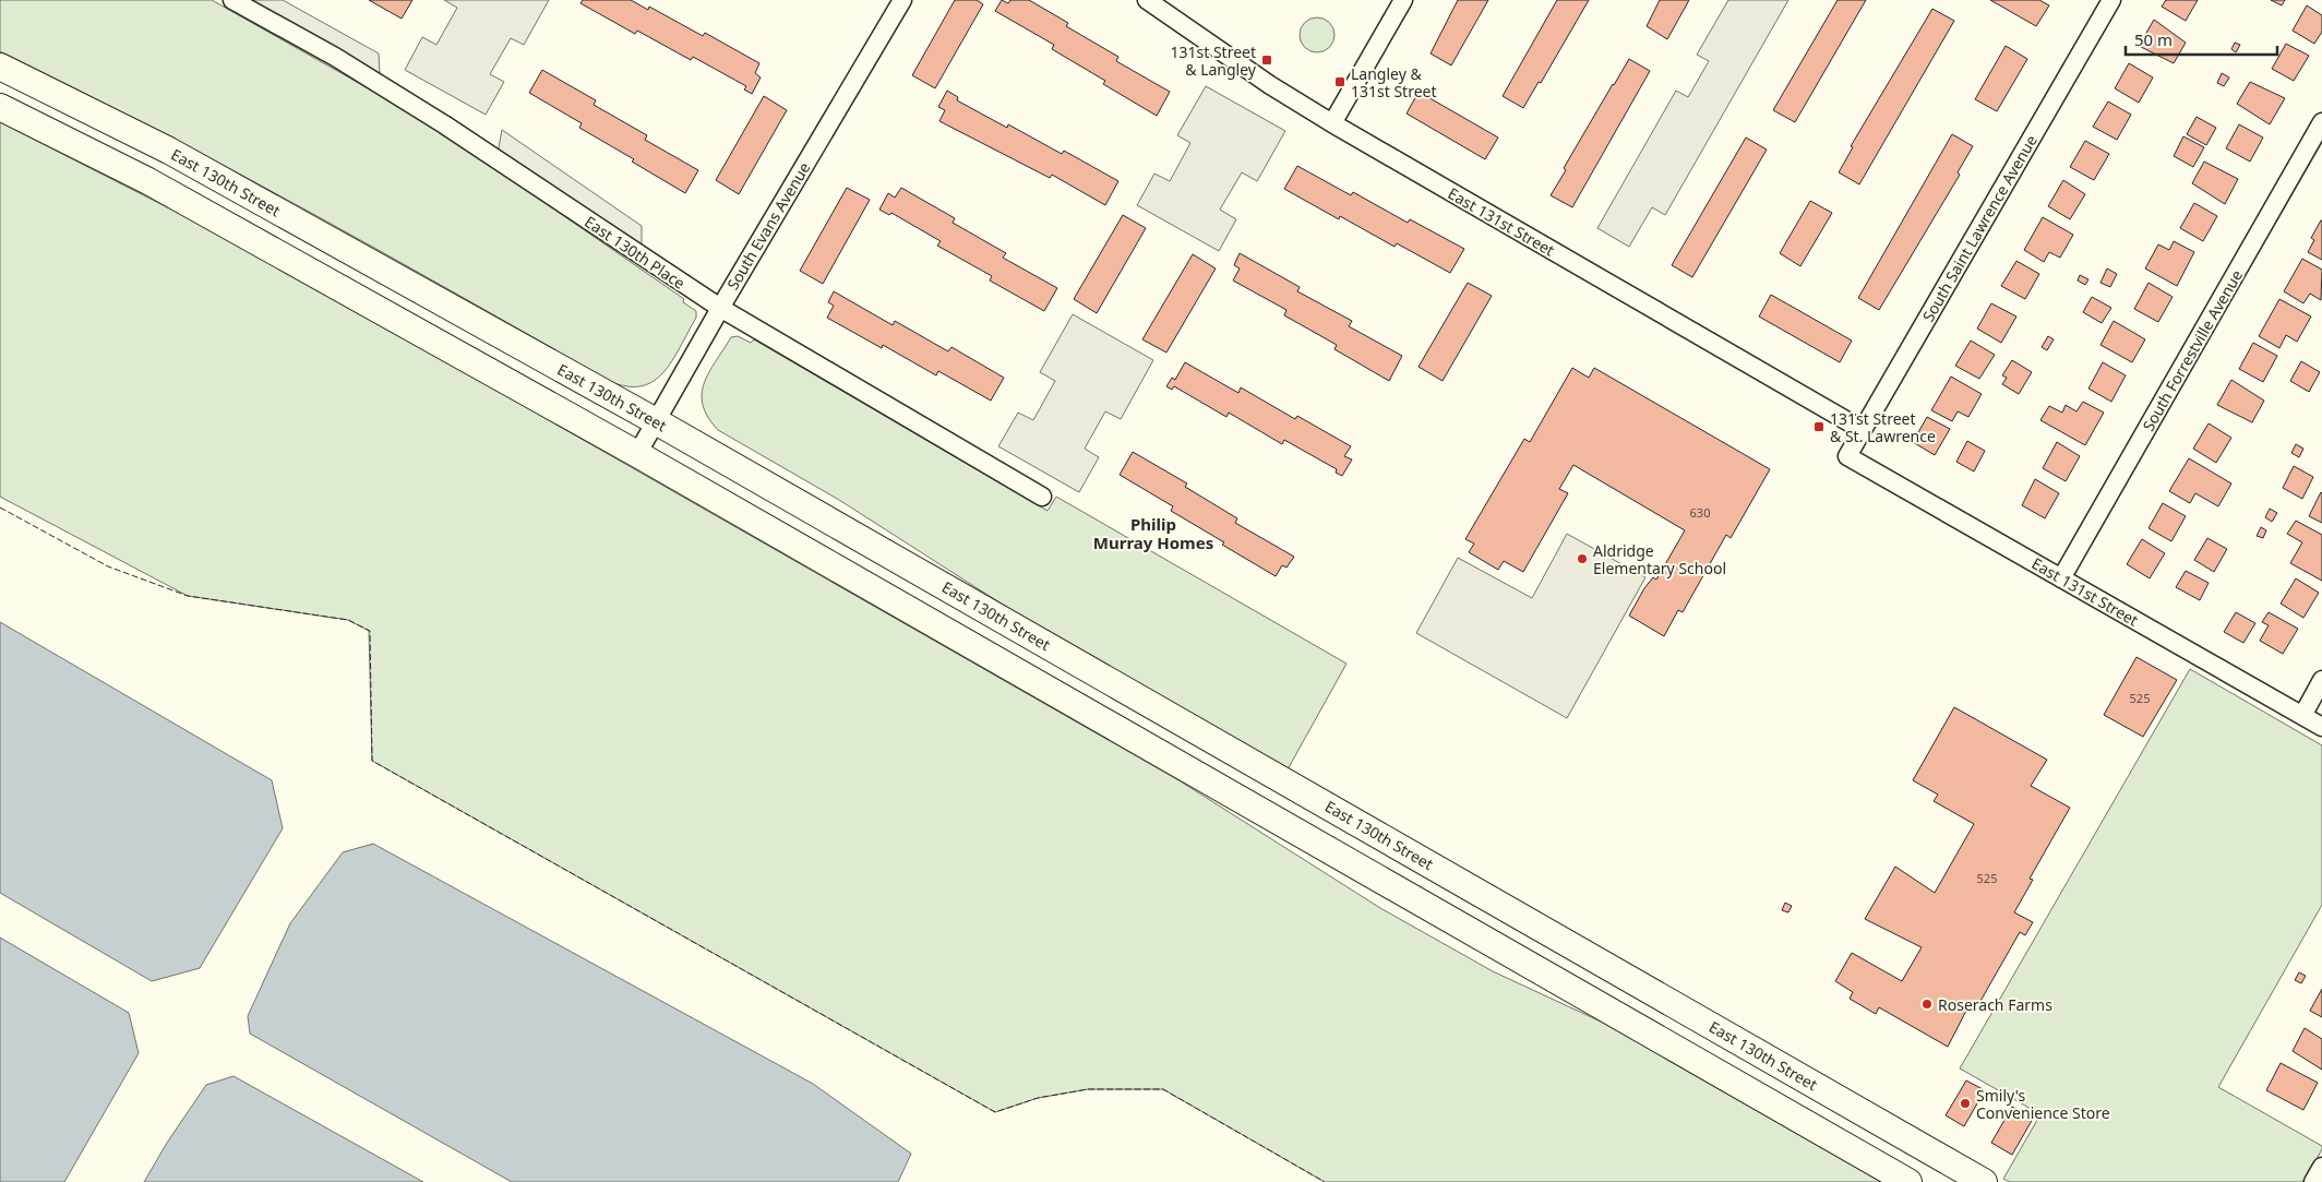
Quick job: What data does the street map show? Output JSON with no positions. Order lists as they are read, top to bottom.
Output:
{
  "streets": {
    "main road": ["East 130th Street"],
    "street": [
      "East 131st Street",
      "South Evans Avenue",
      "South Saint Lawrence Avenue",
      "East 130th Place",
      "South Forrestville Avenue"
    ]
  },
  "crossings": [
    ["East 130th Street", "South Evans Avenue"],
    ["East 131st Street", "South Saint Lawrence Avenue"],
    ["East 131st Street", "South Forrestville Avenue"],
    ["South Evans Avenue", "East 130th Place"]
  ],
  "districts": ["Philip Murray Homes"],
  "places": {
    "transit": ["131st Street & Langley", "Langley & 131st Street", "131st Street & St. Lawrence"],
    "other": ["Aldridge Elementary School", "Roserach Farms", "Smily's Convenience Store"]
  },
  "house_numbers": ["630", "525", "525"],
  "scale_bar": "50 m"
}
